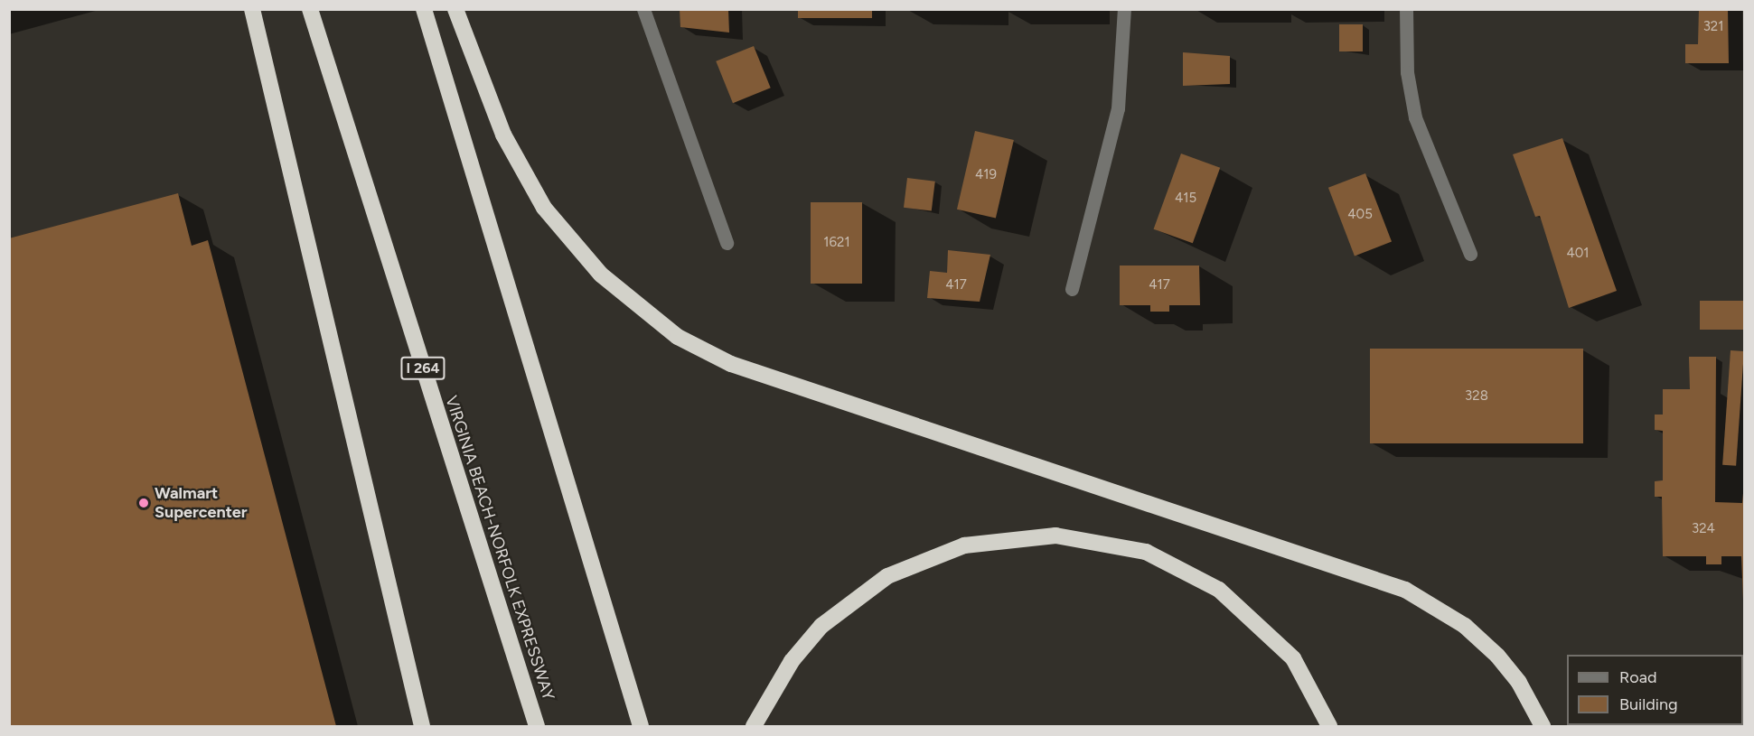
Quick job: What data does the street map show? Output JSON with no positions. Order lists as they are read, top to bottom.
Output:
{
  "streets": {
    "highway": ["I 264", "VIRGINIA BEACH-NORFOLK EXPRESSWAY"]
  },
  "places": ["Walmart Supercenter"],
  "house_numbers": [
    "321",
    "419",
    "415",
    "405",
    "1621",
    "401",
    "417",
    "417",
    "328",
    "324"
  ],
  "legend": ["Road", "Building"]
}
